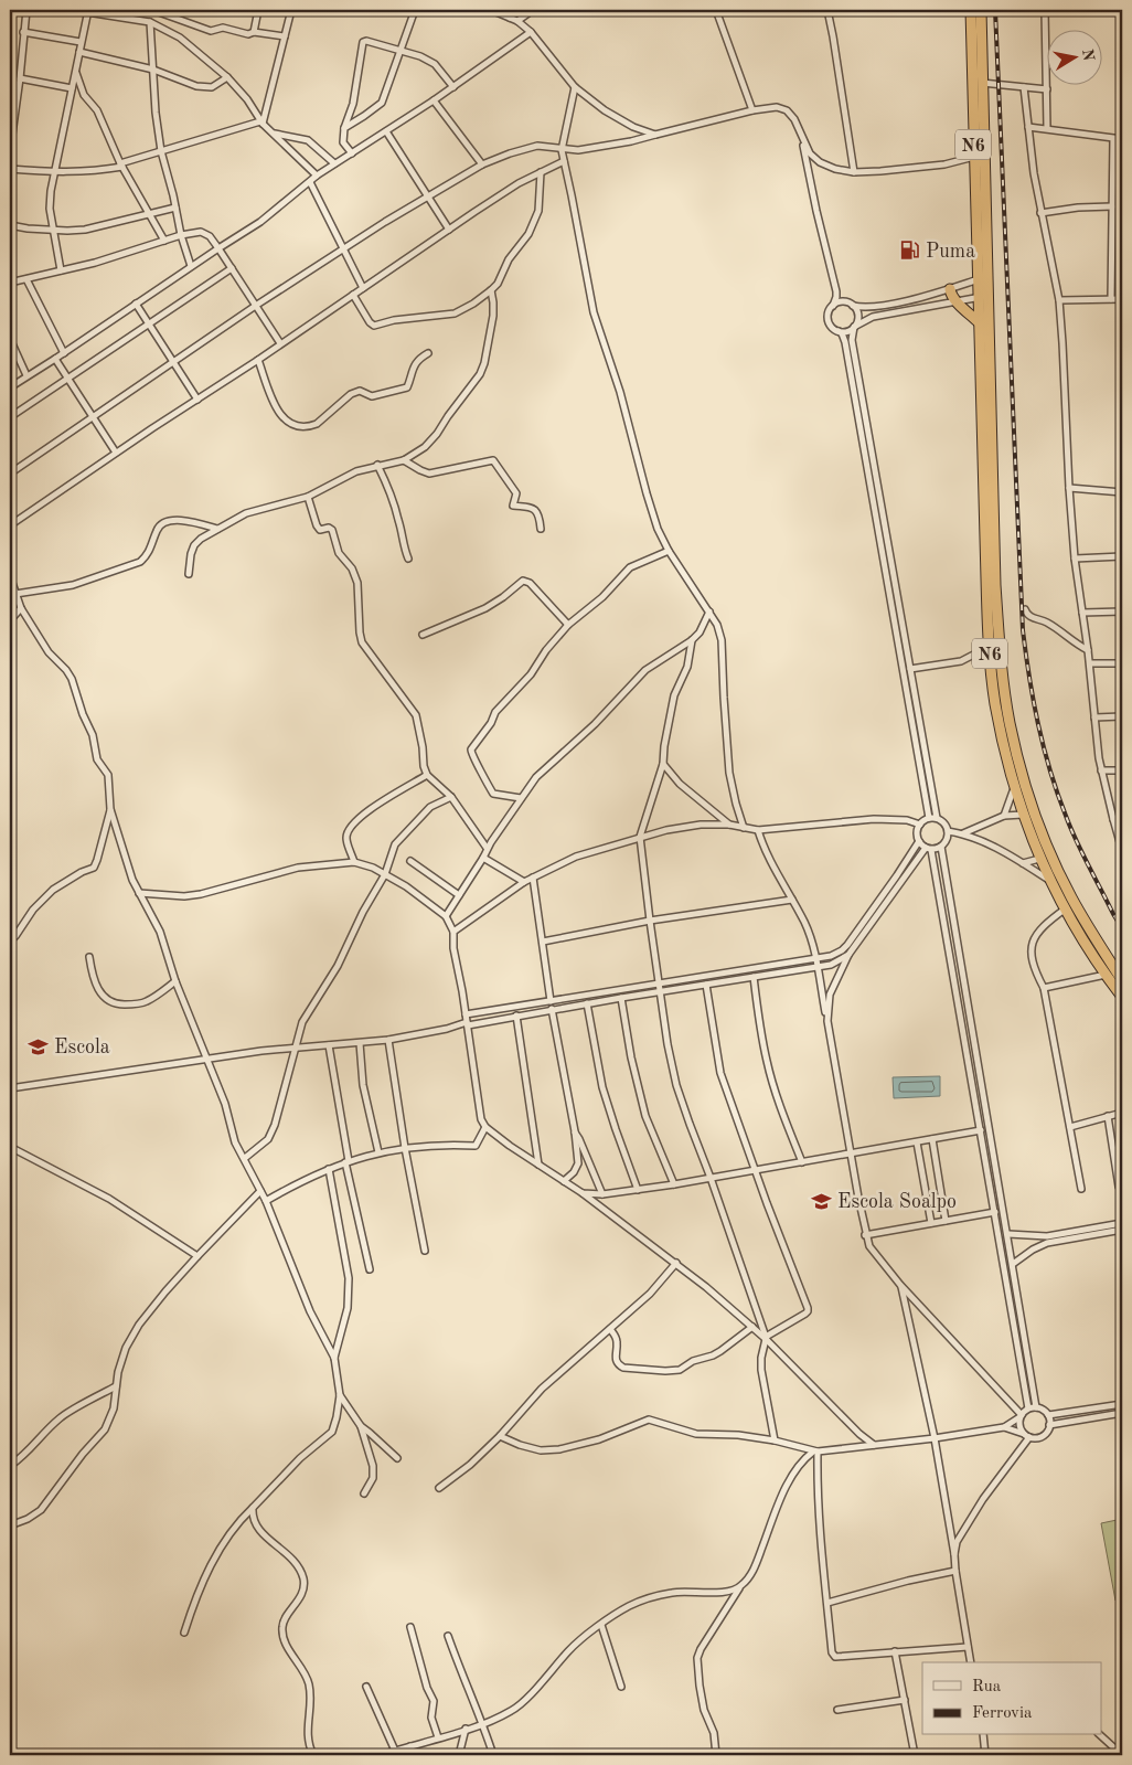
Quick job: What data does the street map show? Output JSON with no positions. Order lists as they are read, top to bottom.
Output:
{
  "streets": {
    "highway": ["N6"]
  },
  "places": {
    "fuel station": ["Puma"],
    "school or university": ["Escola", "Escola Soalpo"]
  },
  "legend": ["Rua", "Ferrovia"],
  "north": "right"
}
